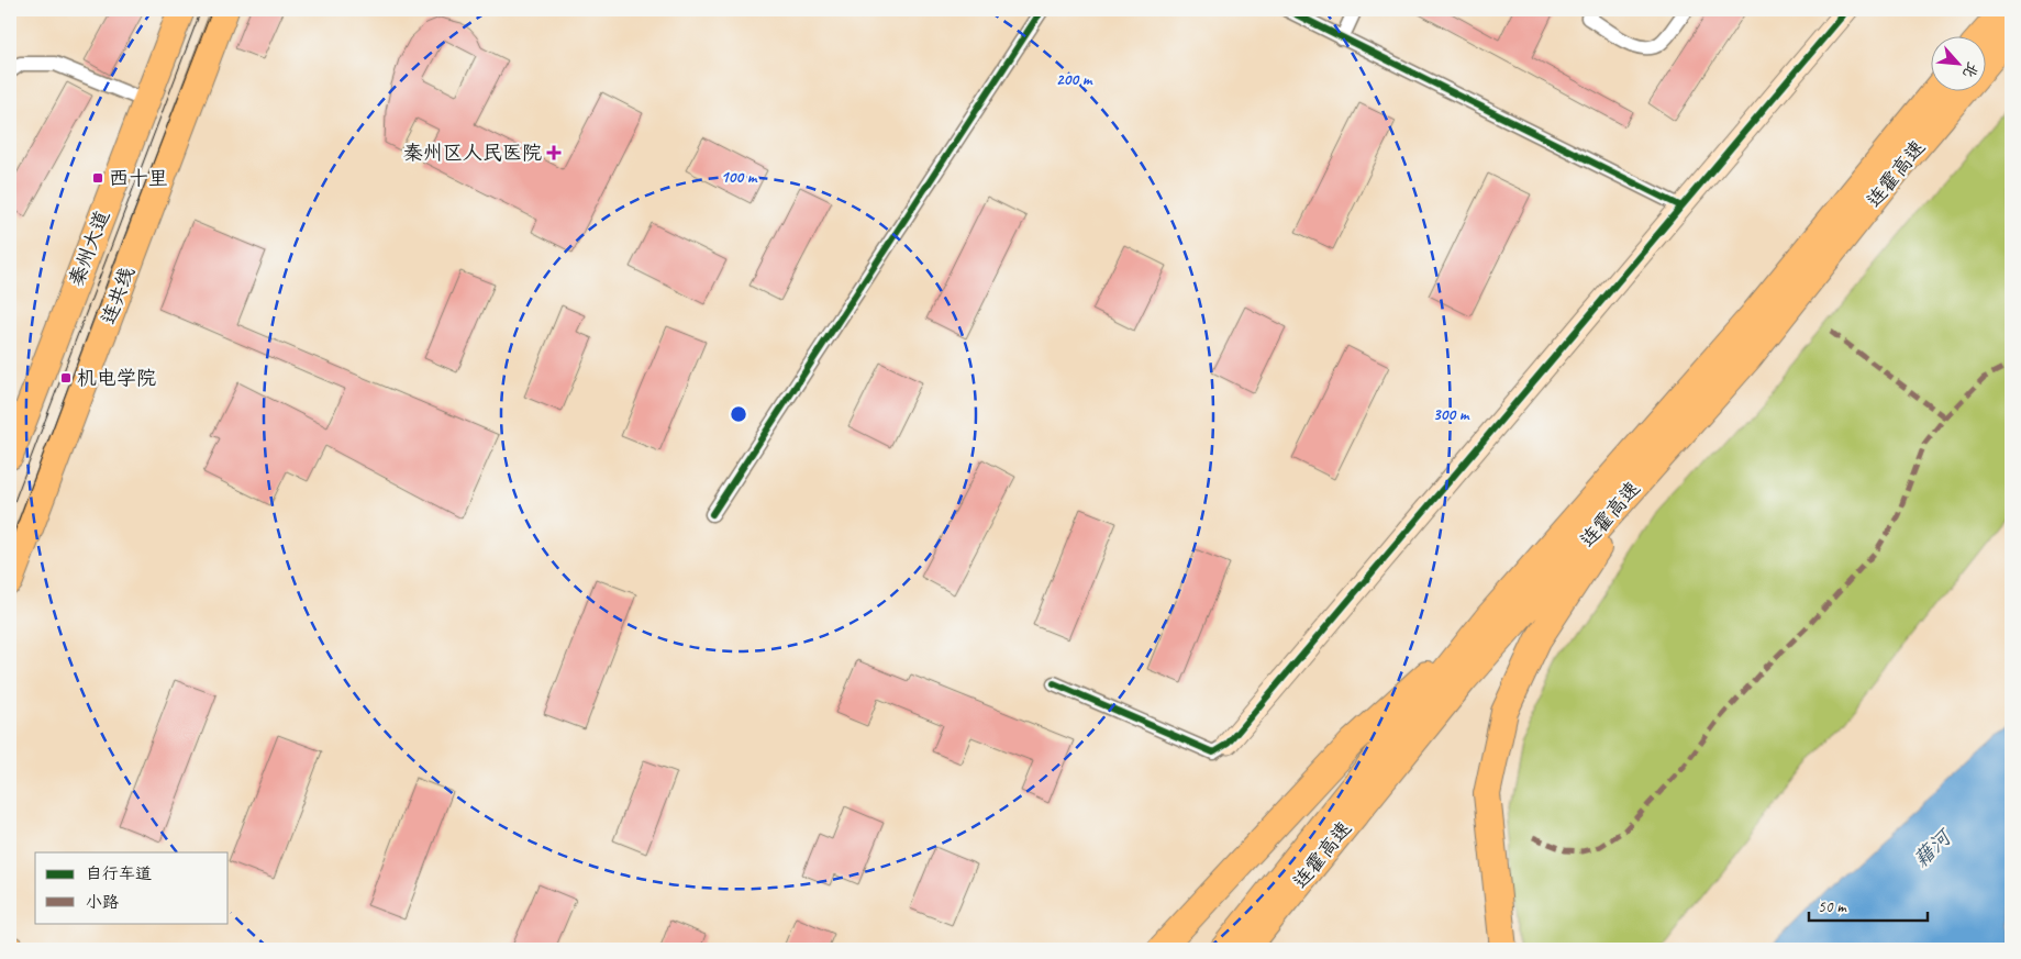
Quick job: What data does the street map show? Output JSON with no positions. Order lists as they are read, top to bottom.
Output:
{
  "streets": {
    "highway": ["连霍高速", "秦州大道", "连共线"]
  },
  "water": ["藉河"],
  "places": {
    "health": ["秦州区人民医院"],
    "transit": ["西十里", "机电学院"]
  },
  "legend": ["自行车道", "小路"],
  "scale_bar": "50 m",
  "north": "bottom right",
  "rings": ["200 m", "100 m", "300 m"]
}
